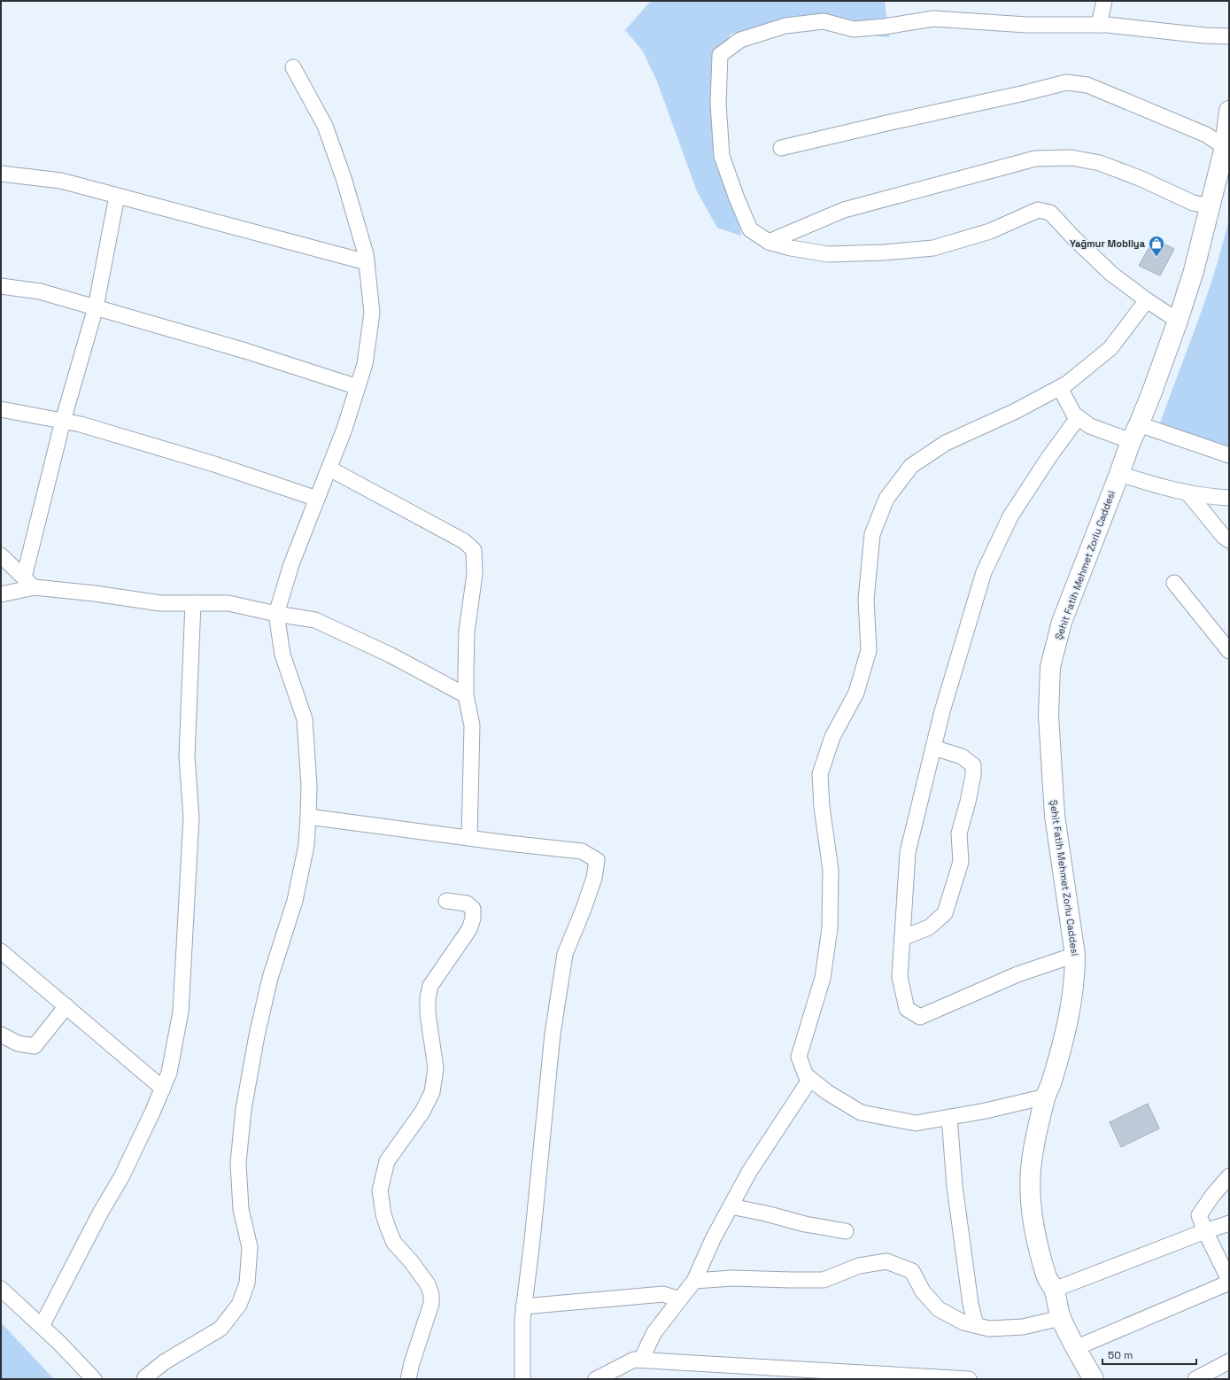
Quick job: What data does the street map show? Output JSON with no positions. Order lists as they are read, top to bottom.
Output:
{
  "streets": {
    "main road": ["Şehit Fatih Mehmet Zorlu Caddesi"]
  },
  "places": {
    "shop": ["Yağmur Mobilya"]
  },
  "scale_bar": "50 m"
}
